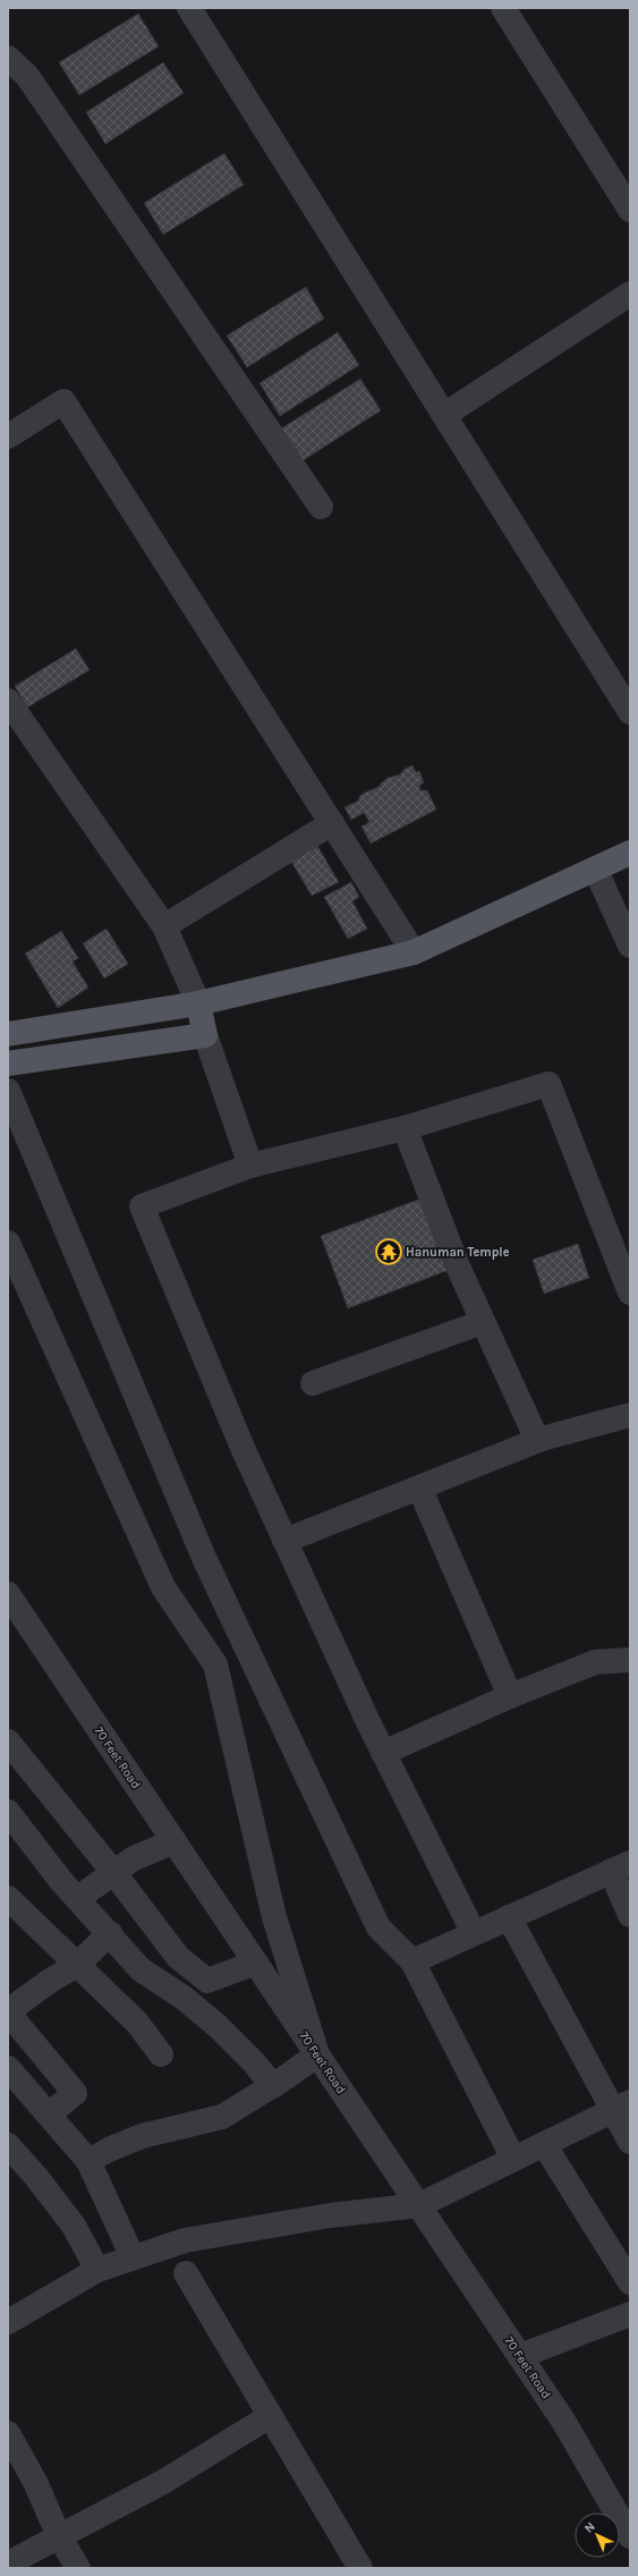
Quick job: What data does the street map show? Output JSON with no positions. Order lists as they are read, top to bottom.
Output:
{
  "streets": {
    "street": ["70 Feet Road"]
  },
  "places": {
    "temple": ["Hanuman Temple"]
  },
  "north": "top left"
}
